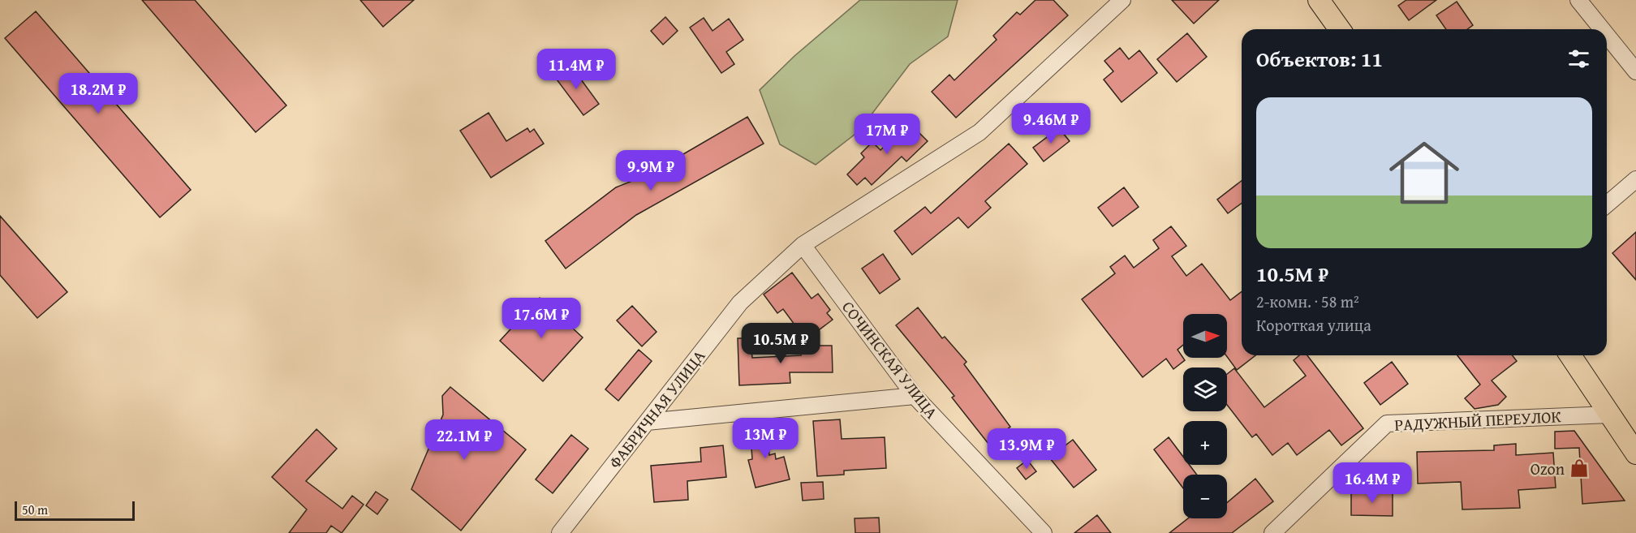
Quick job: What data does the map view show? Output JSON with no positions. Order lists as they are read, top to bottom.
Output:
{
  "streets": {
    "street": ["СОЧИНСКАЯ УЛИЦА", "ФАБРИЧНАЯ УЛИЦА", "РАДУЖНЫЙ ПЕРЕУЛОК"]
  },
  "crossings": [
    ["СОЧИНСКАЯ УЛИЦА", "ФАБРИЧНАЯ УЛИЦА"]
  ],
  "places": {
    "shop": ["Ozon"]
  },
  "scale_bar": "50 m",
  "north": "right",
  "page": {
    "heading": "Объектов: 11",
    "price": [
      "11.4M ₽",
      "18.2M ₽",
      "9.46M ₽",
      "17M ₽",
      "9.9M ₽",
      "17.6M ₽",
      "10.5M ₽",
      "13M ₽",
      "22.1M ₽",
      "13.9M ₽",
      "16.4M ₽"
    ],
    "list": [
      {
        "name": "10.5M ₽",
        "note": "2-комн. · 58 m² · Короткая улица"
      }
    ],
    "map_buttons": ["+", "−"],
    "scale": "50 m"
  }
}
